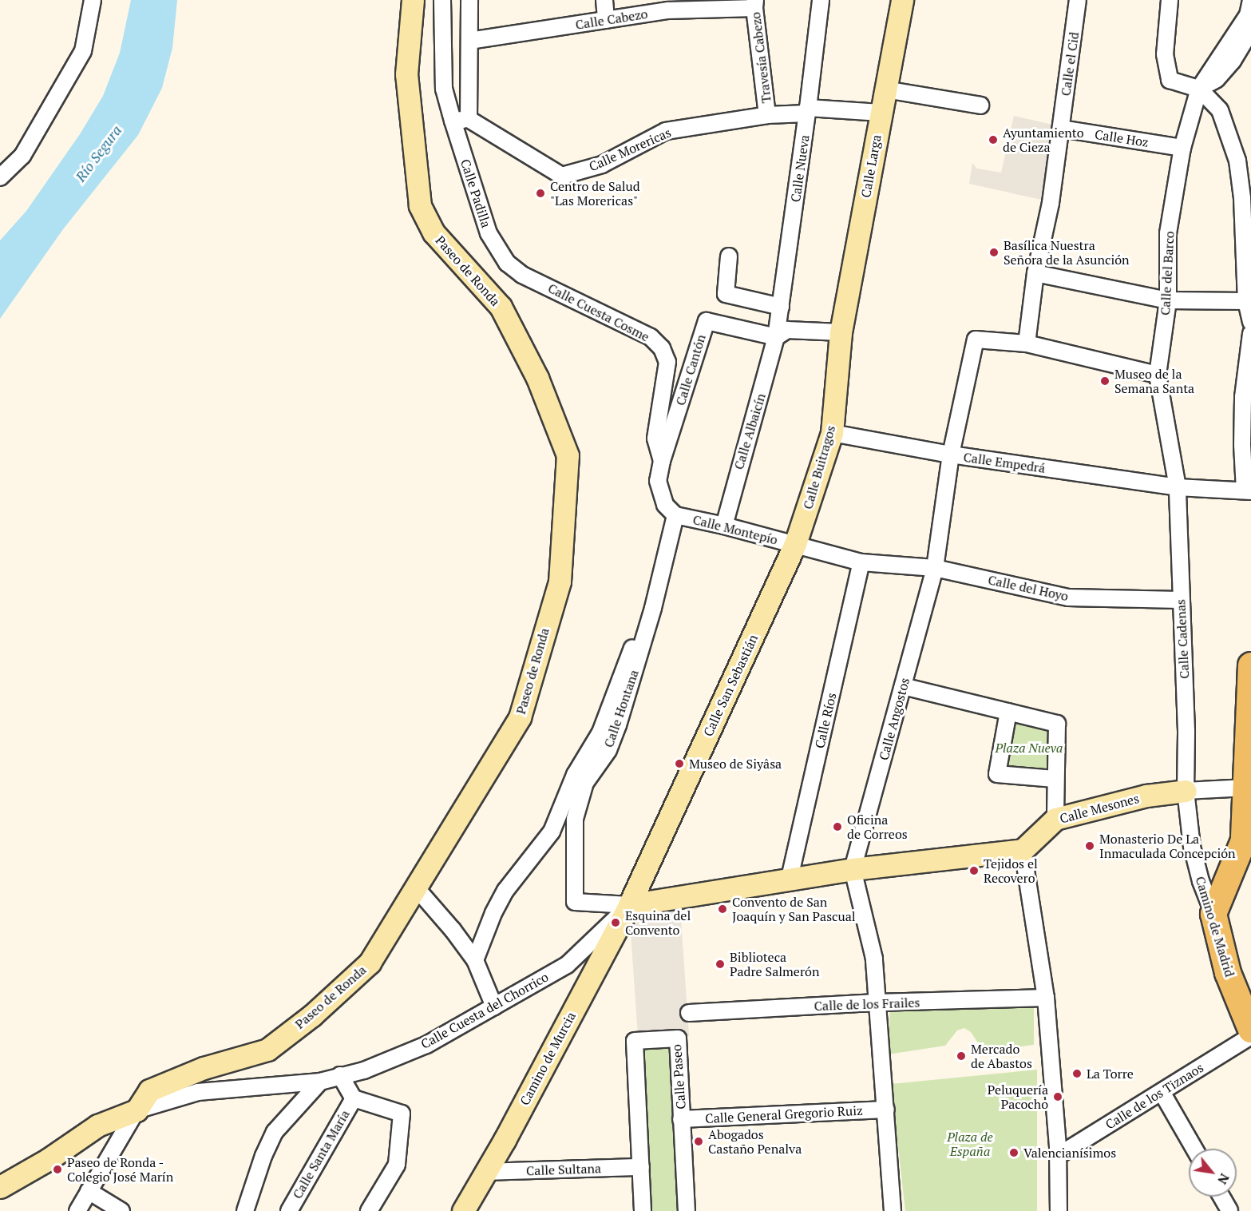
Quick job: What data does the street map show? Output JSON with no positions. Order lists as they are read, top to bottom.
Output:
{
  "streets": {
    "main road": [
      "Calle Larga",
      "Paseo de Ronda",
      "Calle Buitragos",
      "Calle San Sebastián",
      "Calle Mesones",
      "Camino de Madrid",
      "Camino de Murcia"
    ],
    "street": [
      "Calle Cabezo",
      "Travesía Cabezo",
      "Calle el Cid",
      "Calle Hoz",
      "Calle Morericas",
      "Calle Nueva",
      "Calle Padilla",
      "Calle del Barco",
      "Calle Cuesta Cosme",
      "Calle Cantón",
      "Calle Albaicín",
      "Calle Empedrá",
      "Calle Montepío",
      "Calle del Hoyo",
      "Calle Cadenas",
      "Calle Hontana",
      "Calle Angostos",
      "Calle Ríos",
      "Calle de los Frailes",
      "Calle Cuesta del Chorrico",
      "Calle Paseo",
      "Calle de los Tiznaos",
      "Calle General Gregorio Ruiz",
      "Calle Santa María",
      "Calle Sultana"
    ]
  },
  "crossings": [
    ["Calle Cabezo", "Travesía Cabezo"],
    ["Travesía Cabezo", "Calle Morericas"],
    ["Calle el Cid", "Calle Hoz"],
    ["Calle el Cid", "Calle Angostos"],
    ["Calle Hoz", "Calle del Barco"],
    ["Calle Morericas", "Calle Larga"],
    ["Calle Morericas", "Calle Nueva"],
    ["Calle Larga", "Calle Buitragos"],
    ["Calle Nueva", "Calle Cantón"],
    ["Calle Nueva", "Calle Albaicín"],
    ["Calle Padilla", "Calle Cuesta Cosme"],
    ["Paseo de Ronda", "Calle Cuesta del Chorrico"],
    ["Calle del Barco", "Calle Empedrá"],
    ["Calle del Barco", "Calle Cadenas"],
    ["Calle Cuesta Cosme", "Calle Cantón"],
    ["Calle Cuesta Cosme", "Calle Montepío"],
    ["Calle Cuesta Cosme", "Calle Hontana"],
    ["Calle Cantón", "Calle Albaicín"],
    ["Calle Albaicín", "Calle Montepío"],
    ["Calle Empedrá", "Calle Buitragos"],
    ["Calle Empedrá", "Calle Cadenas"],
    ["Calle Empedrá", "Calle Angostos"],
    ["Calle Buitragos", "Calle Montepío"],
    ["Calle Buitragos", "Calle San Sebastián"],
    ["Calle Montepío", "Calle del Hoyo"],
    ["Calle Montepío", "Calle San Sebastián"],
    ["Calle Montepío", "Calle Hontana"],
    ["Calle Montepío", "Calle Ríos"],
    ["Calle del Hoyo", "Calle Cadenas"],
    ["Calle del Hoyo", "Calle Angostos"],
    ["Calle del Hoyo", "Calle Ríos"],
    ["Calle Cadenas", "Calle Mesones"],
    ["Calle Cadenas", "Camino de Madrid"],
    ["Calle San Sebastián", "Calle Hontana"],
    ["Calle San Sebastián", "Calle Cuesta del Chorrico"],
    ["Calle San Sebastián", "Camino de Murcia"],
    ["Calle Hontana", "Calle Cuesta del Chorrico"],
    ["Calle Hontana", "Camino de Murcia"],
    ["Calle Mesones", "Camino de Madrid"],
    ["Calle Cuesta del Chorrico", "Camino de Murcia"],
    ["Camino de Murcia", "Calle Sultana"],
    ["Calle Paseo", "Calle General Gregorio Ruiz"],
    ["Calle Paseo", "Calle Sultana"]
  ],
  "water": ["Río Segura"],
  "parks": ["Plaza Nueva", "Plaza de España"],
  "places": [
    "Ayuntamiento de Cieza",
    "Centro de Salud \"Las Morericas\"",
    "Basílica Nuestra Señora de la Asunción",
    "Museo de la Semana Santa",
    "Museo de Siyâsa",
    "Oficina de Correos",
    "Monasterio De La Inmaculada Concepción",
    "Tejidos el Recovero",
    "Convento de San Joaquín y San Pascual",
    "Esquina del Convento",
    "Biblioteca Padre Salmerón",
    "Mercado de Abastos",
    "La Torre",
    "Peluquería Pacocho",
    "Abogados Castaño Penalva",
    "Valencianísimos",
    "Paseo de Ronda - Colegio José Marín"
  ],
  "north": "bottom right"
}
